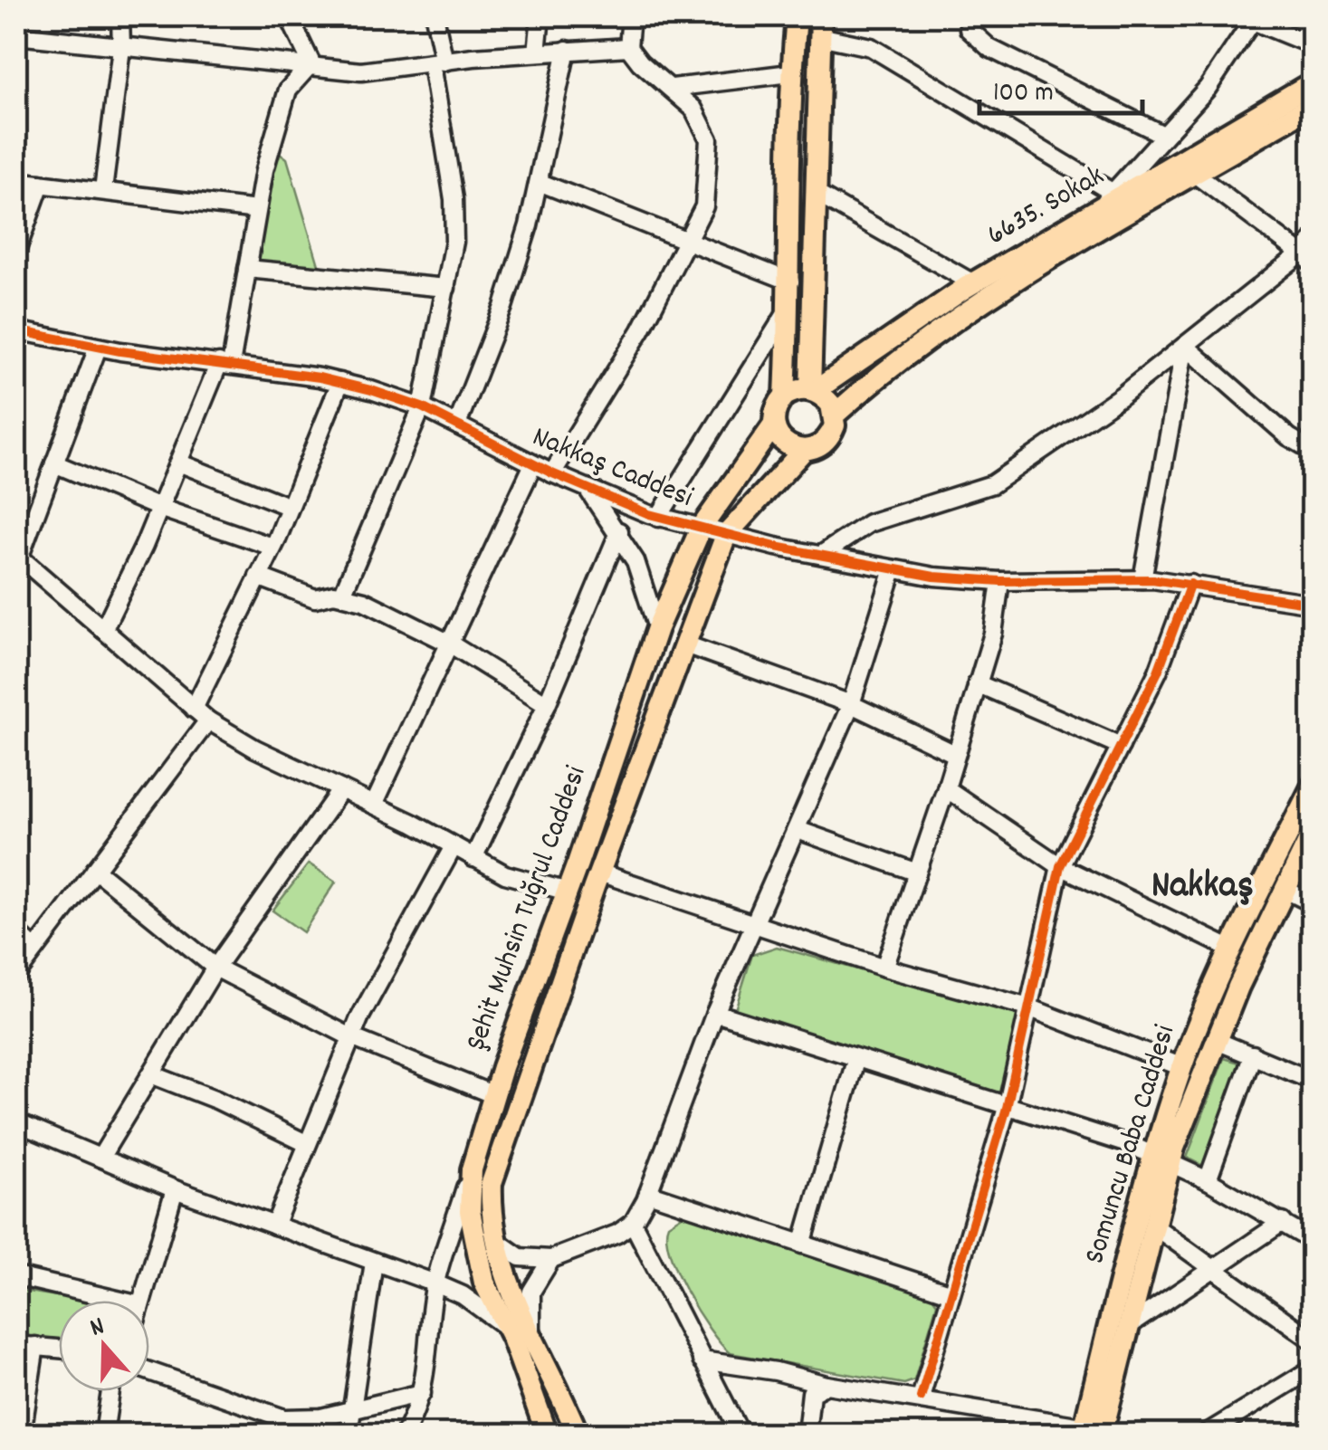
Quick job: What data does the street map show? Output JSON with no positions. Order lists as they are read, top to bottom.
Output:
{
  "streets": {
    "main road": ["6635. Sokak", "Şehit Muhsin Tuğrul Caddesi", "Somuncu Baba Caddesi"],
    "street": ["Nakkaş Caddesi"]
  },
  "crossings": [
    ["6635. Sokak", "Şehit Muhsin Tuğrul Caddesi"],
    ["Nakkaş Caddesi", "Şehit Muhsin Tuğrul Caddesi"]
  ],
  "districts": ["Nakkaş"],
  "scale_bar": "100 m",
  "north": "top"
}
